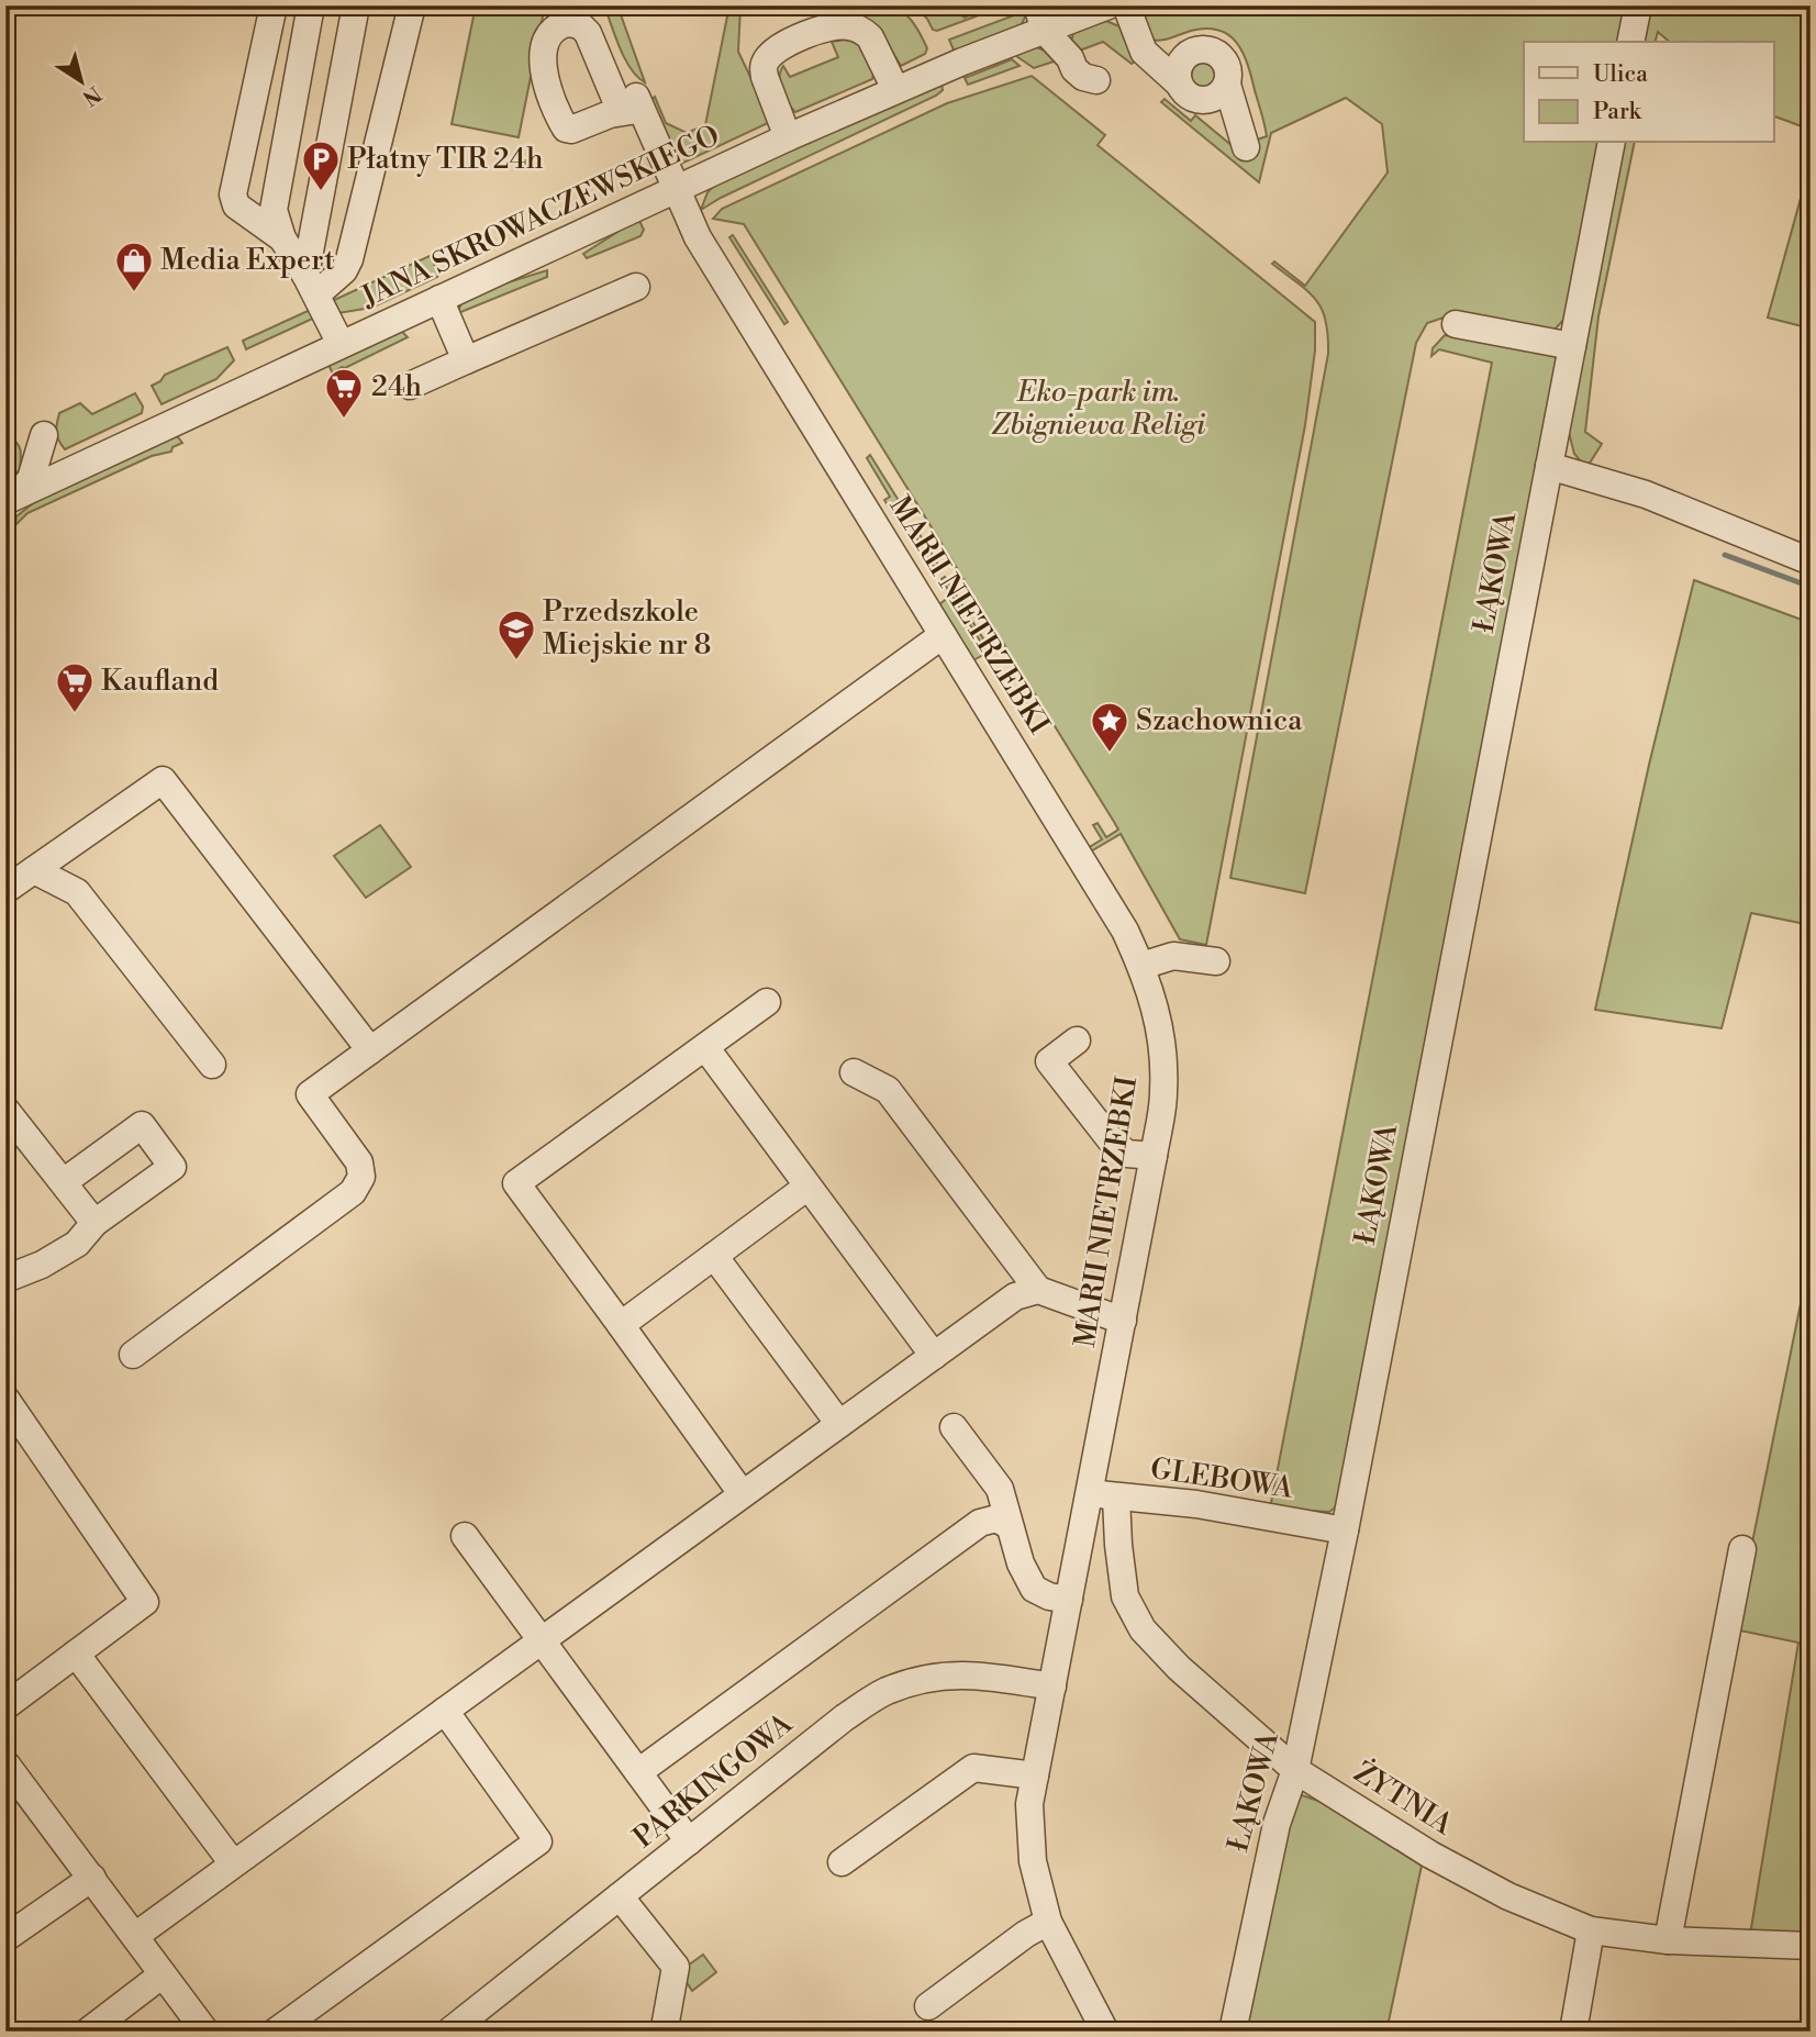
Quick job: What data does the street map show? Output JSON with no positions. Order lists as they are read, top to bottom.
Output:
{
  "streets": {
    "street": [
      "JANA SKROWACZEWSKIEGO",
      "ŁĄKOWA",
      "MARII NIETRZEBKI",
      "GLEBOWA",
      "PARKINGOWA",
      "ŻYTNIA"
    ]
  },
  "crossings": [
    ["JANA SKROWACZEWSKIEGO", "MARII NIETRZEBKI"],
    ["ŁĄKOWA", "GLEBOWA"],
    ["ŁĄKOWA", "ŻYTNIA"],
    ["MARII NIETRZEBKI", "GLEBOWA"],
    ["MARII NIETRZEBKI", "PARKINGOWA"],
    ["GLEBOWA", "ŻYTNIA"]
  ],
  "parks": ["Eko-park im. Zbigniewa Religi"],
  "places": {
    "parking": ["Płatny TIR 24h"],
    "shop": ["Media Expert"],
    "supermarket": ["24h", "Kaufland"],
    "school or university": ["Przedszkole Miejskie nr 8"],
    "place": ["Szachownica"]
  },
  "legend": ["Ulica", "Park"],
  "north": "bottom right"
}
